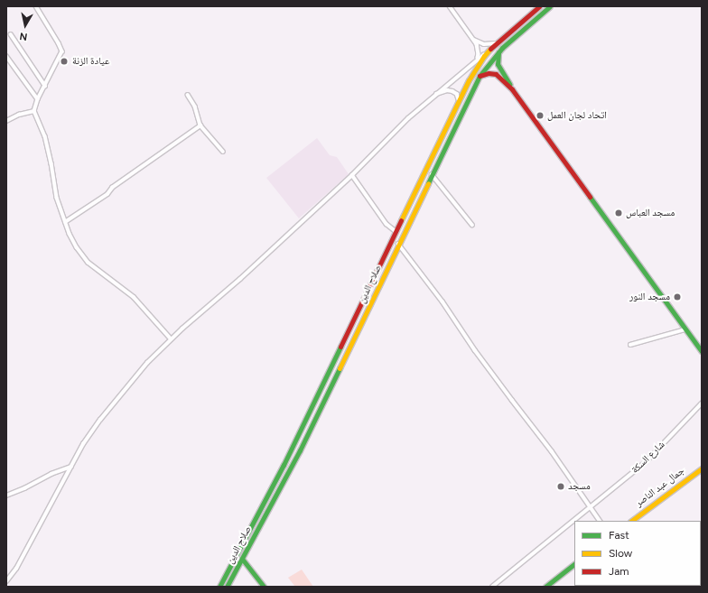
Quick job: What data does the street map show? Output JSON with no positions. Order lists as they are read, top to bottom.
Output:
{
  "streets": {
    "main road": ["صلاح الدين", "جمال عبد الناصر"],
    "street": ["شارع السكة"]
  },
  "places": [
    "عيادة الزنة",
    "اتحاد لجان العمل",
    "مسجد العباس",
    "مسجد النور",
    "مسجد"
  ],
  "legend": ["Fast", "Slow", "Jam"],
  "north": "bottom"
}
